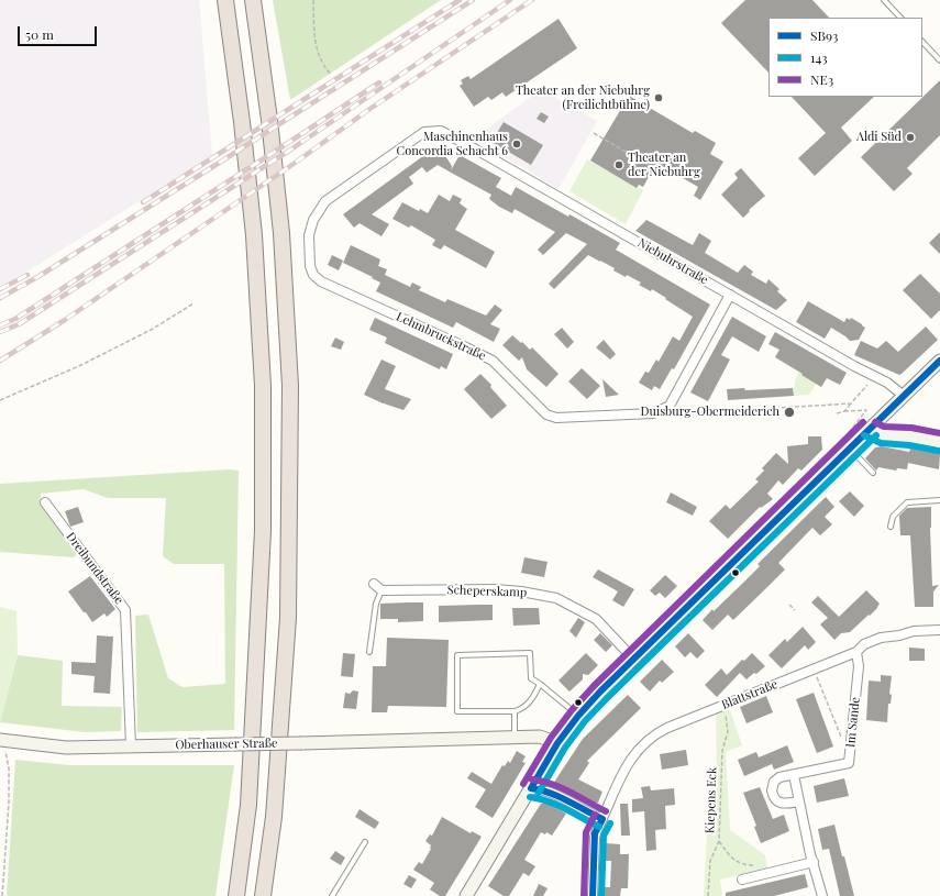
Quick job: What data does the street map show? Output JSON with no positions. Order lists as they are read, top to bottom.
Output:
{
  "streets": {
    "main road": ["Oberhauser Straße"],
    "street": [
      "Niebuhrstraße",
      "Lehmbruckstraße",
      "Dreibundstraße",
      "Scheperskamp",
      "Blattstraße",
      "Im Sande"
    ],
    "path": ["Kiepens Eck"]
  },
  "crossings": [
    ["Niebuhrstraße", "Lehmbruckstraße"],
    ["Dreibundstraße", "Oberhauser Straße"],
    ["Blattstraße", "Im Sande"],
    ["Blattstraße", "Kiepens Eck"]
  ],
  "places": [
    "Theater an der Niebuhrg (Freilichtbühne)",
    "Aldi Süd",
    "Maschinenhaus Concordia Schacht 6",
    "Theater an der Niebuhrg",
    "Duisburg-Obermeiderich"
  ],
  "lines": ["transit line SB93", "transit line NE3", "transit line 143"],
  "legend": ["SB93", "143", "NE3"],
  "scale_bar": "50 m"
}
